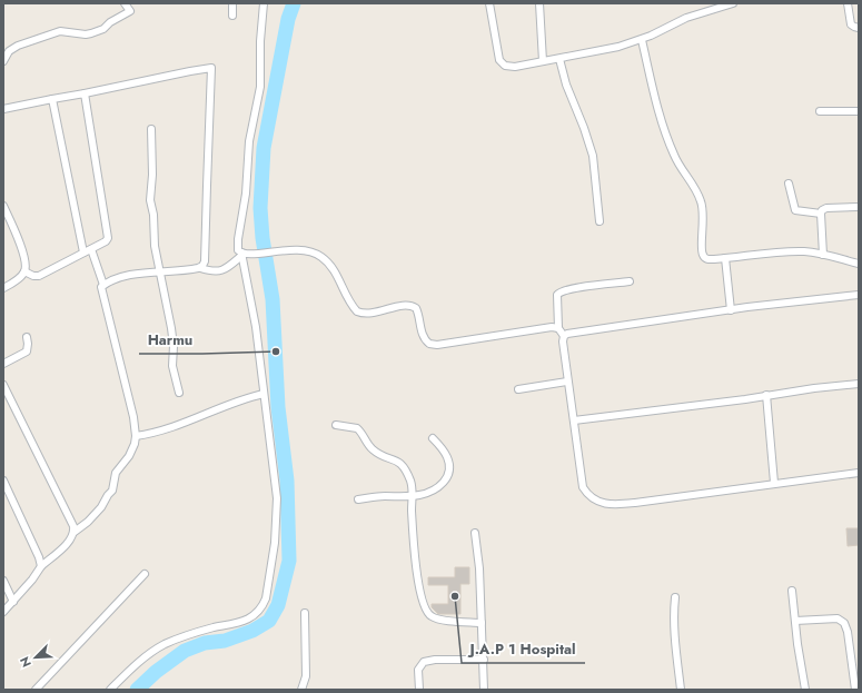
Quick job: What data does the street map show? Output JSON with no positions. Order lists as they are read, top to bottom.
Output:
{
  "places": ["Harmu", "J.A.P 1 Hospital"],
  "north": "bottom left"
}
